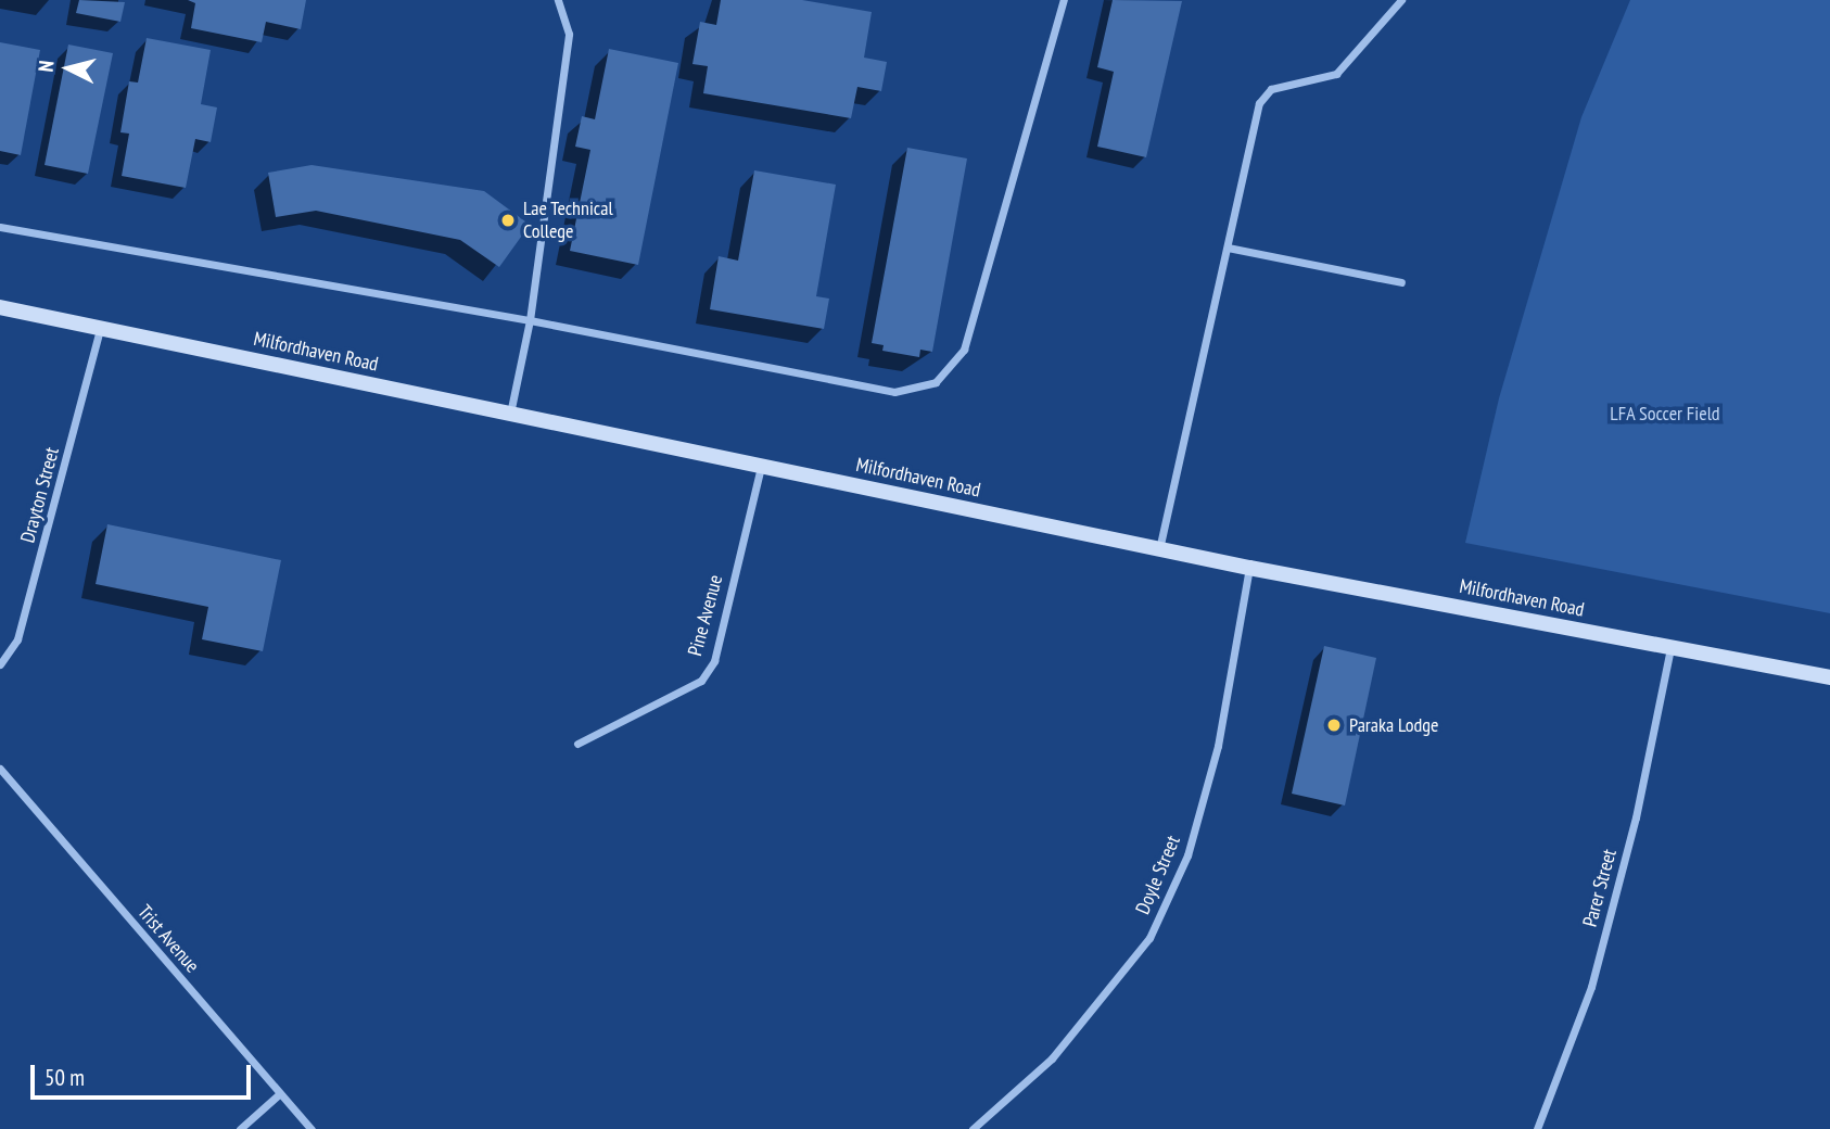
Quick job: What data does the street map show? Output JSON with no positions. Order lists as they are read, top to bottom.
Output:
{
  "streets": {
    "main road": ["Milfordhaven Road"],
    "street": [
      "Drayton Street",
      "Pine Avenue",
      "Doyle Street",
      "Parer Street",
      "Trist Avenue"
    ]
  },
  "crossings": [
    ["Milfordhaven Road", "Drayton Street"],
    ["Milfordhaven Road", "Pine Avenue"],
    ["Milfordhaven Road", "Doyle Street"],
    ["Milfordhaven Road", "Parer Street"]
  ],
  "parks": ["LFA Soccer Field"],
  "places": ["Lae Technical College", "Paraka Lodge"],
  "scale_bar": "50 m",
  "north": "left"
}
